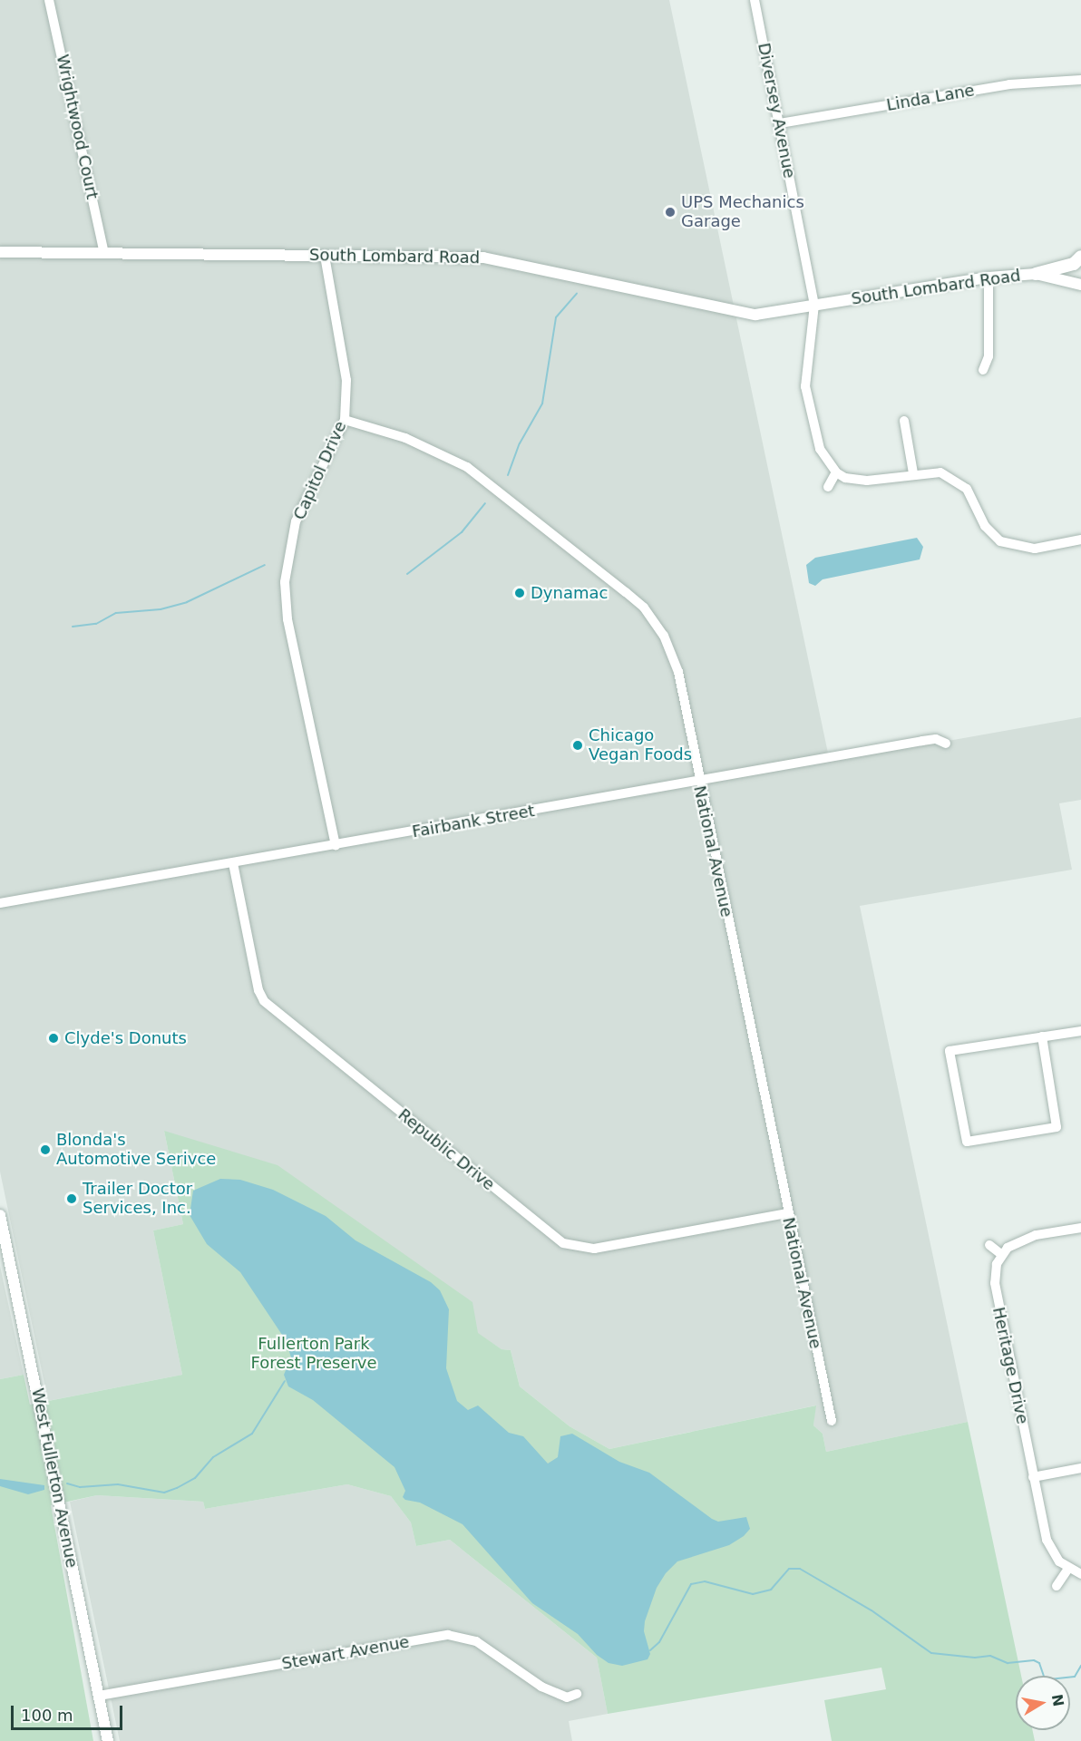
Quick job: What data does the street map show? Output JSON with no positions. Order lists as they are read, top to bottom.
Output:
{
  "streets": {
    "street": [
      "Linda Lane",
      "Diversey Avenue",
      "Wrightwood Court",
      "South Lombard Road",
      "Capitol Drive",
      "Fairbank Street",
      "National Avenue",
      "Republic Drive",
      "Heritage Drive",
      "West Fullerton Avenue",
      "Stewart Avenue"
    ]
  },
  "crossings": [
    ["Linda Lane", "Diversey Avenue"],
    ["Diversey Avenue", "South Lombard Road"],
    ["Wrightwood Court", "South Lombard Road"],
    ["South Lombard Road", "Capitol Drive"],
    ["Capitol Drive", "Fairbank Street"],
    ["Capitol Drive", "National Avenue"],
    ["Fairbank Street", "National Avenue"],
    ["Fairbank Street", "Republic Drive"],
    ["National Avenue", "Republic Drive"],
    ["West Fullerton Avenue", "Stewart Avenue"]
  ],
  "parks": ["Fullerton Park Forest Preserve"],
  "places": [
    "UPS Mechanics Garage",
    "Dynamac",
    "Chicago Vegan Foods",
    "Clyde's Donuts",
    "Blonda's Automotive Serivce",
    "Trailer Doctor Services, Inc."
  ],
  "scale_bar": "100 m",
  "north": "right"
}
